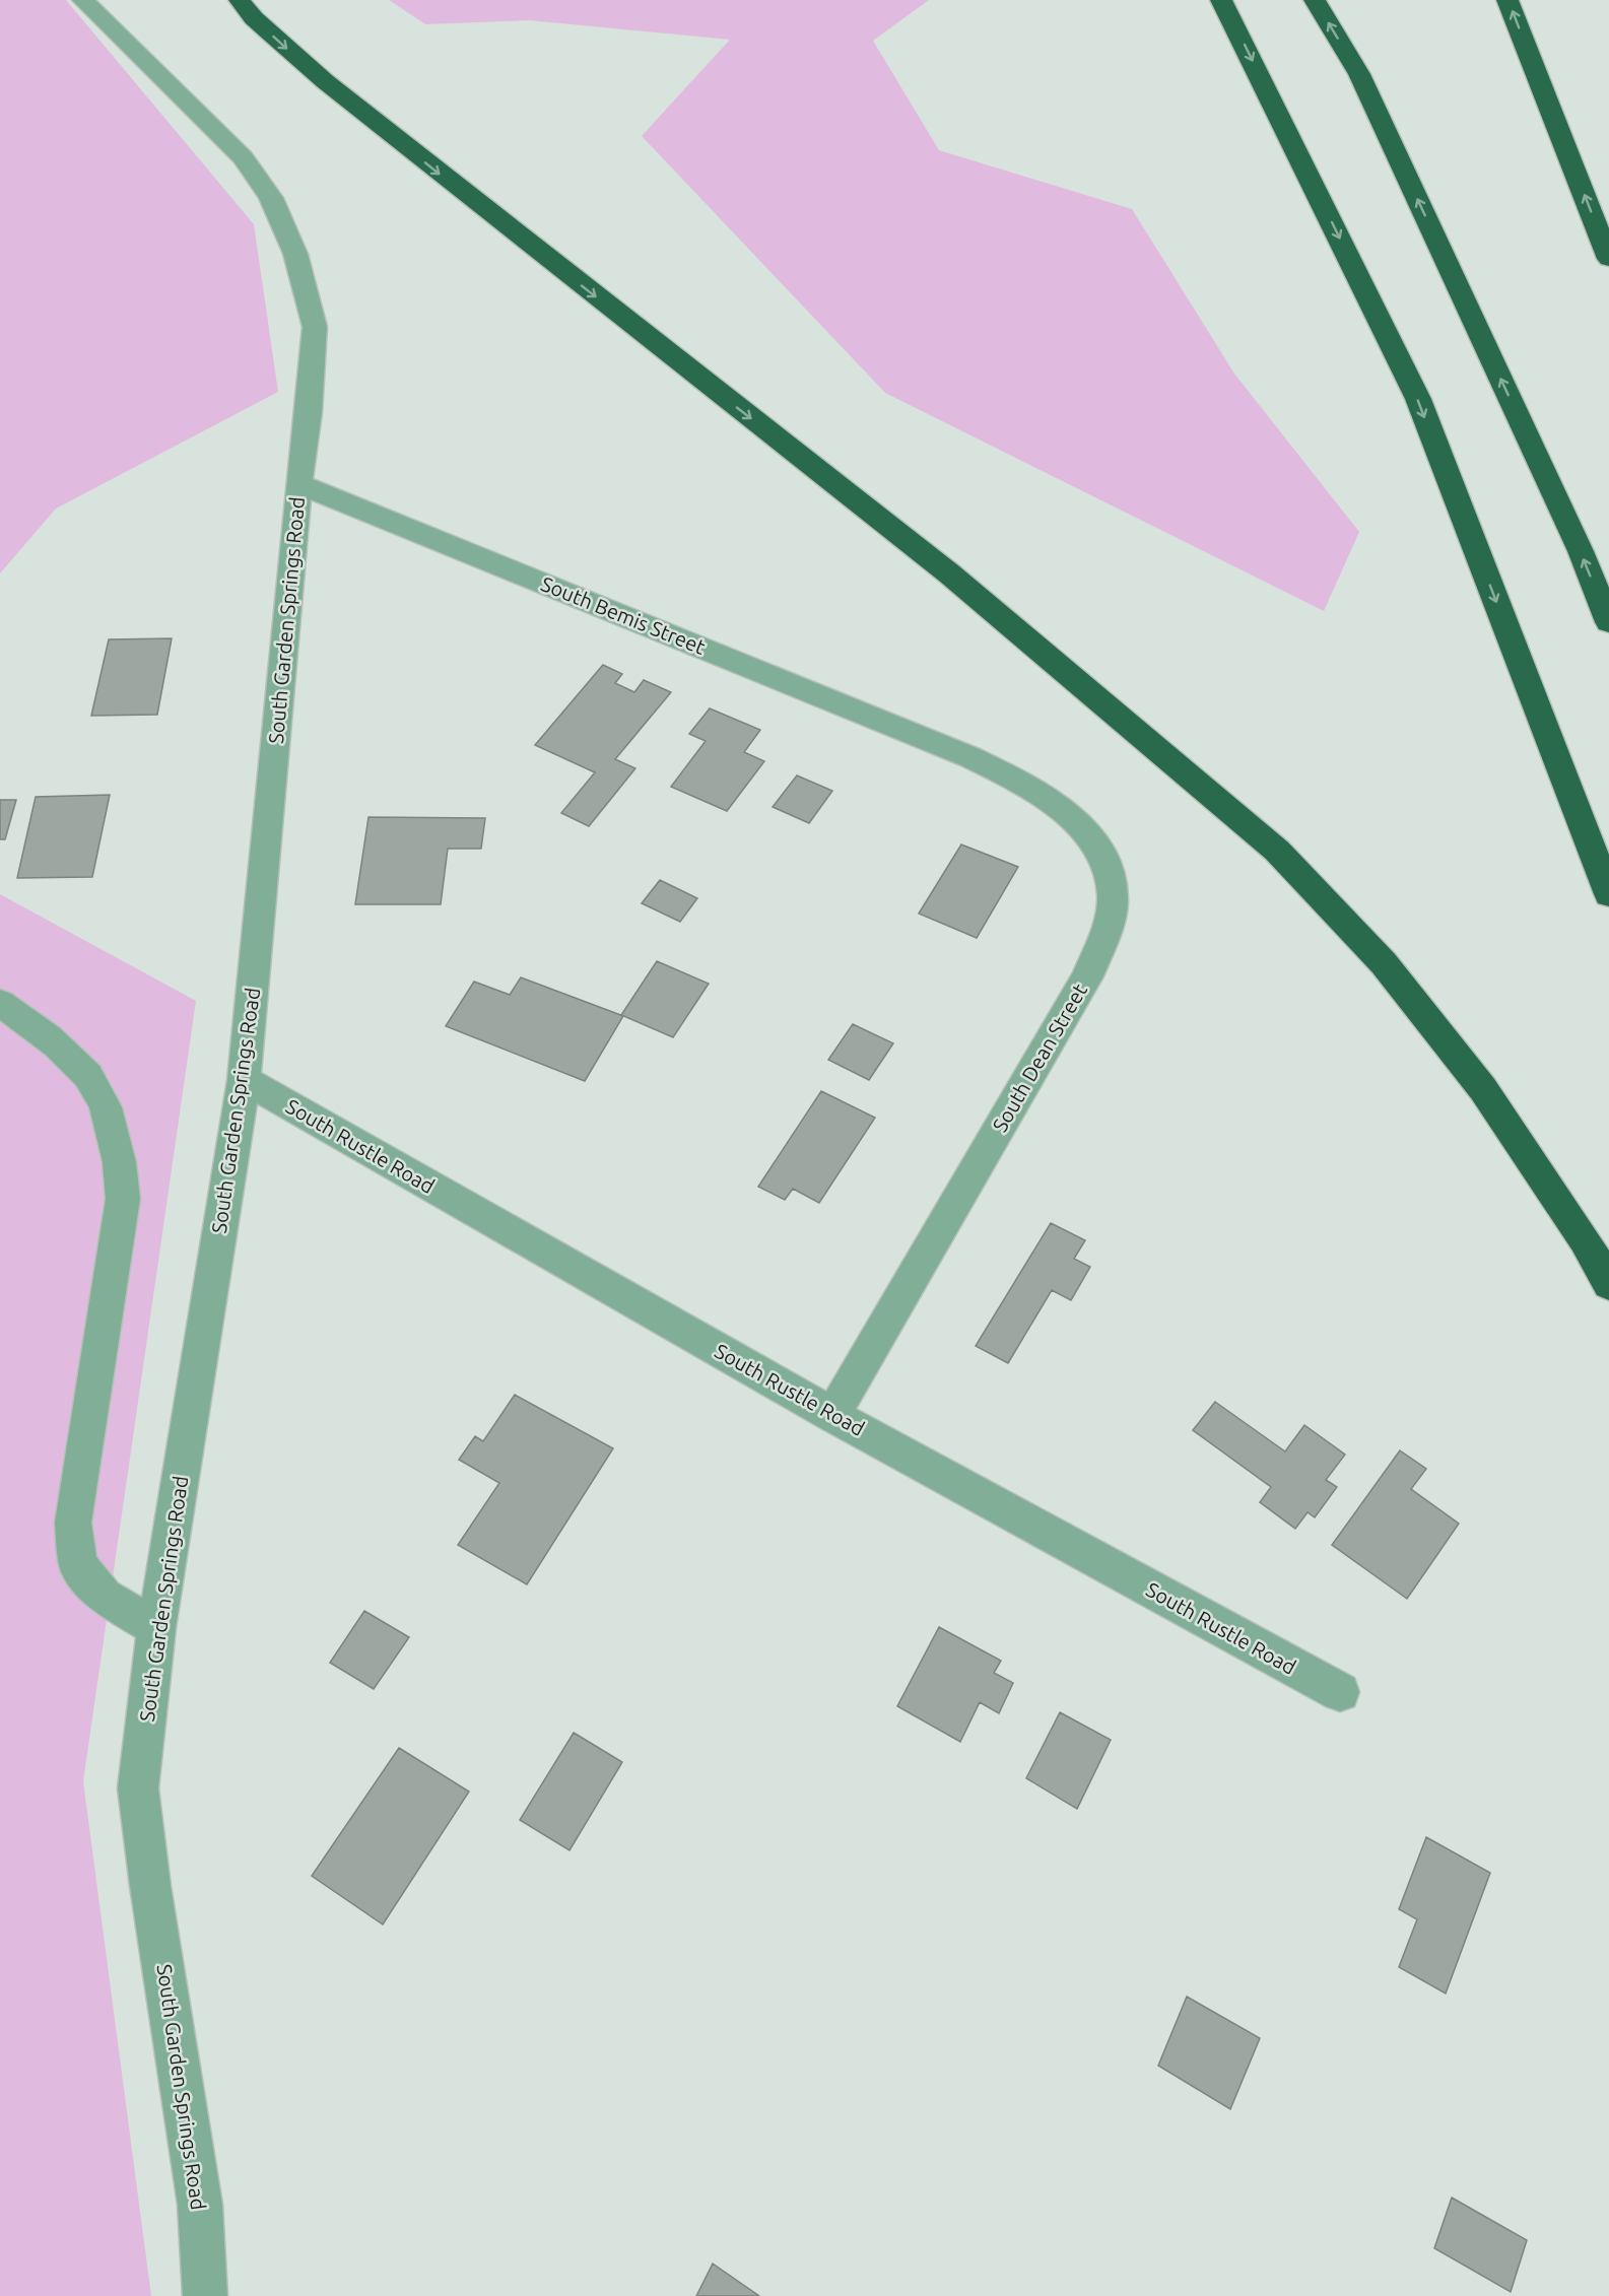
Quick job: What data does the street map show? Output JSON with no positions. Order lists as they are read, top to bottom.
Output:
{
  "streets": {
    "street": [
      "South Bemis Street",
      "South Garden Springs Road",
      "South Dean Street",
      "South Rustle Road"
    ]
  },
  "crossings": [
    ["South Bemis Street", "South Garden Springs Road"],
    ["South Bemis Street", "South Dean Street"],
    ["South Garden Springs Road", "South Rustle Road"],
    ["South Dean Street", "South Rustle Road"]
  ]
}
